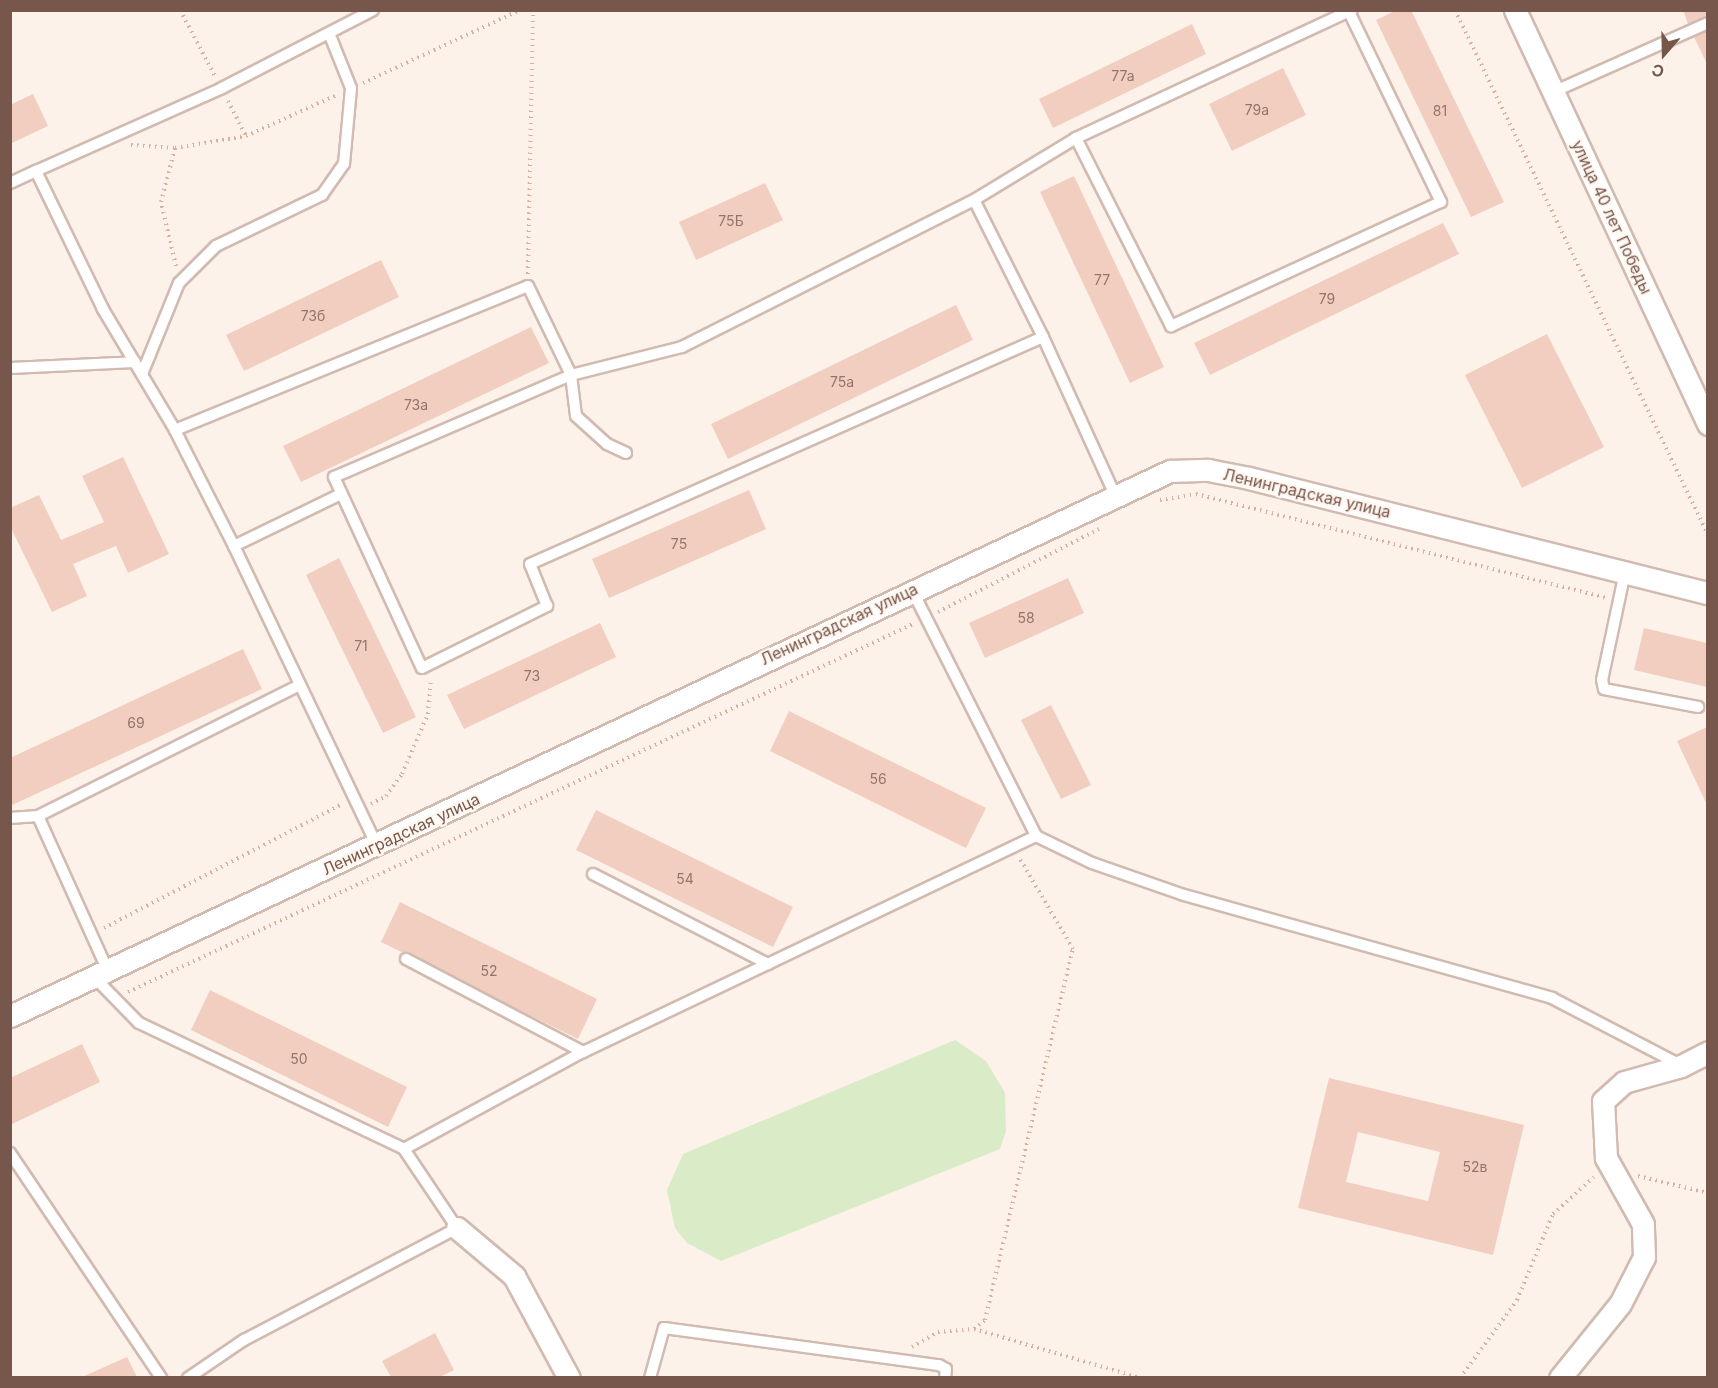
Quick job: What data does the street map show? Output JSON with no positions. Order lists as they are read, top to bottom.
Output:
{
  "streets": {
    "street": ["улица 40 лет Победы", "Ленинградская улица"]
  },
  "house_numbers": [
    "77а",
    "79а",
    "81",
    "75Б",
    "77",
    "79",
    "73б",
    "75а",
    "73а",
    "75",
    "58",
    "71",
    "73",
    "69",
    "56",
    "54",
    "52",
    "50",
    "52в"
  ],
  "north": "bottom"
}
